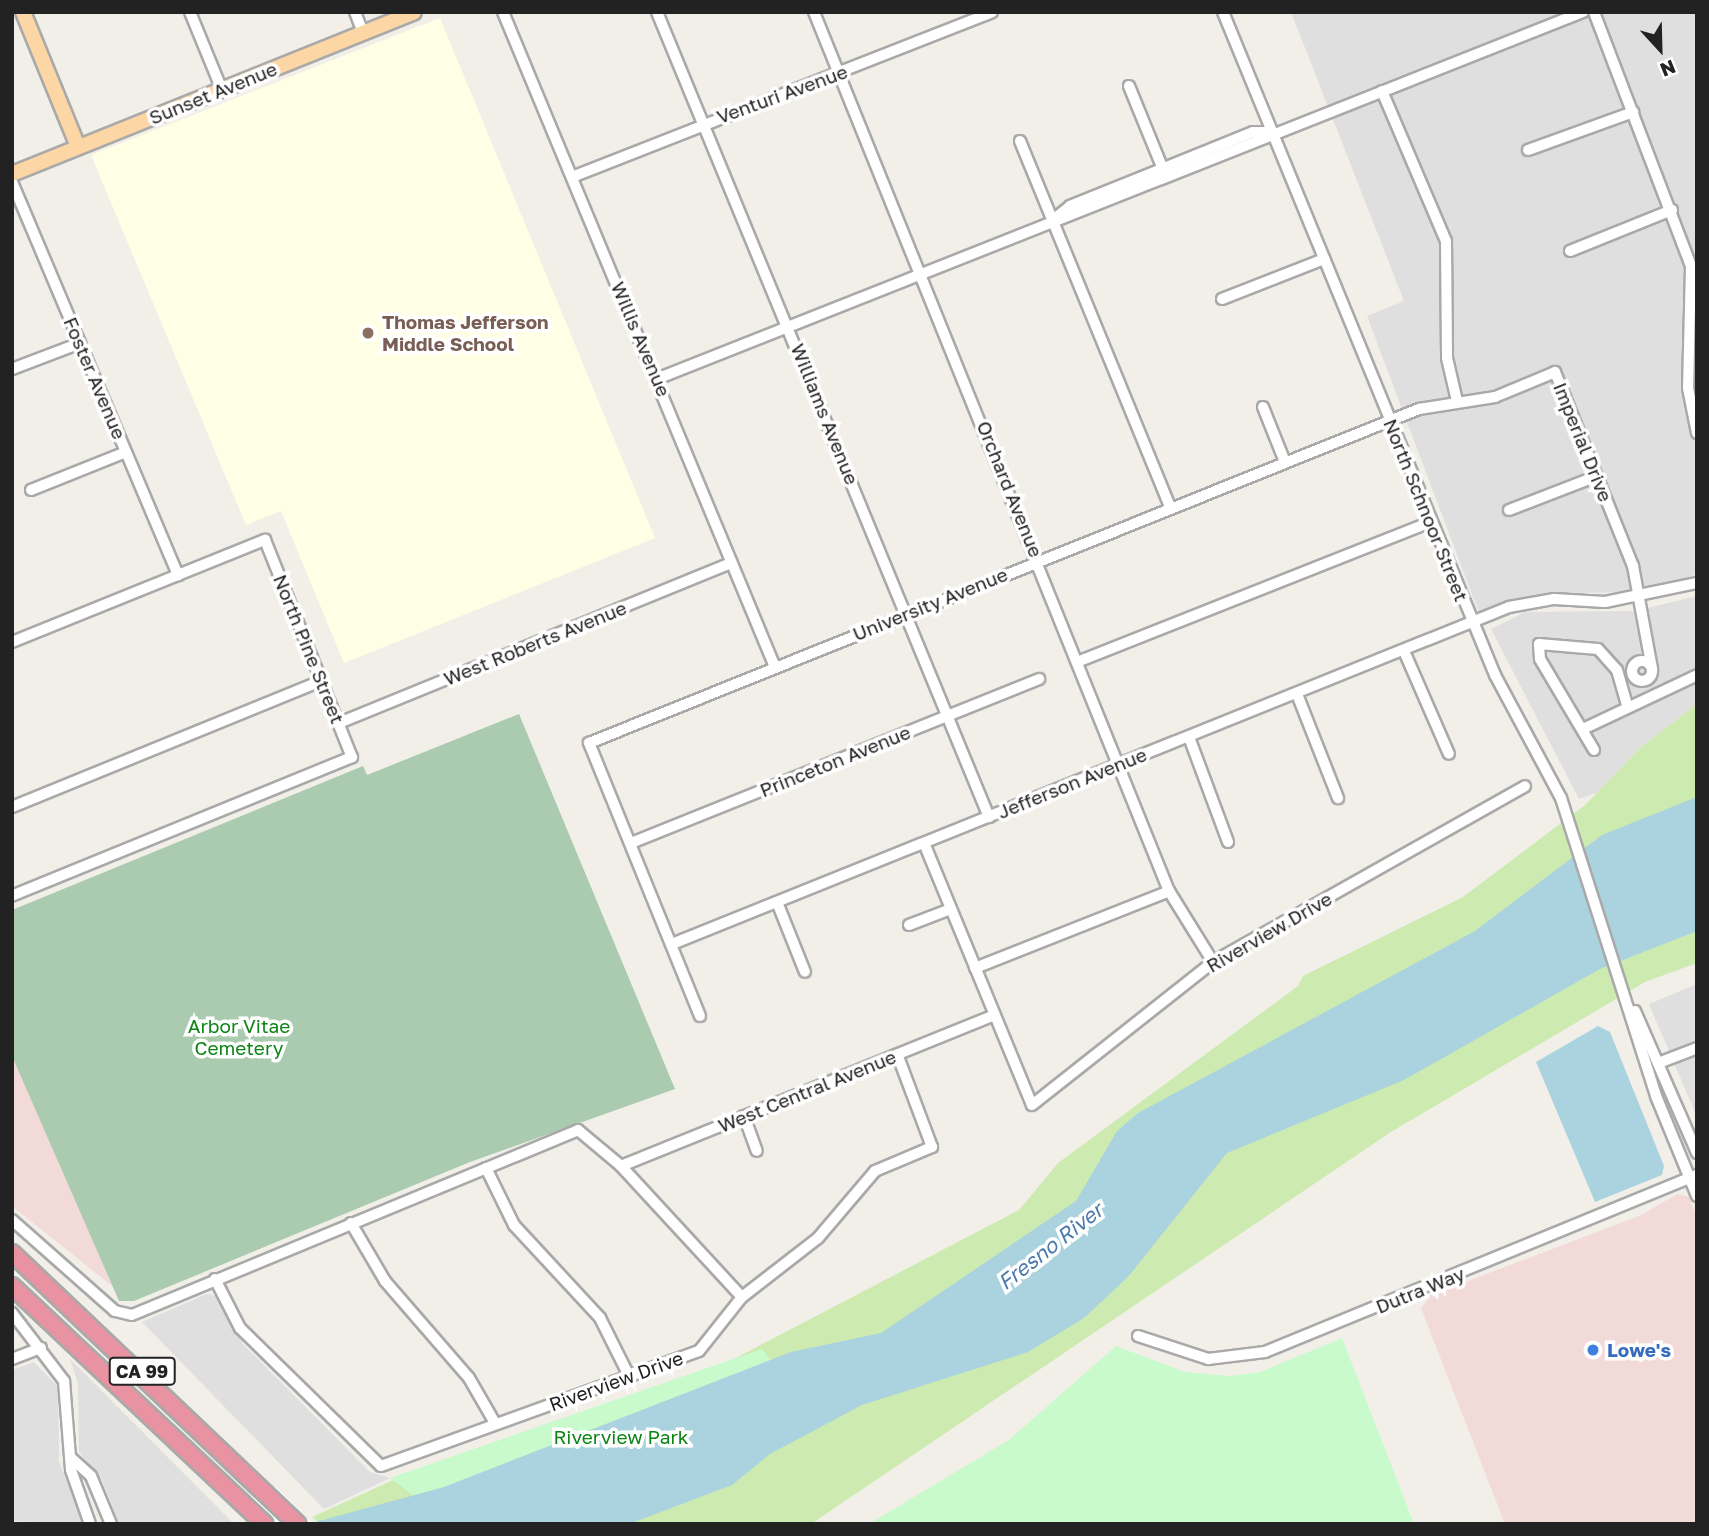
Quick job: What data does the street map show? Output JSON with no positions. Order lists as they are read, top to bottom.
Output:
{
  "streets": {
    "highway": ["CA 99"],
    "main road": ["Sunset Avenue"],
    "street": [
      "Venturi Avenue",
      "Willis Avenue",
      "Foster Avenue",
      "Williams Avenue",
      "Imperial Drive",
      "Orchard Avenue",
      "North Schnoor Street",
      "University Avenue",
      "West Roberts Avenue",
      "North Pine Street",
      "Princeton Avenue",
      "Jefferson Avenue",
      "Riverview Drive",
      "West Central Avenue",
      "Dutra Way"
    ]
  },
  "crossings": [
    ["Venturi Avenue", "Willis Avenue"],
    ["Venturi Avenue", "Williams Avenue"],
    ["Venturi Avenue", "Orchard Avenue"],
    ["Willis Avenue", "University Avenue"],
    ["Willis Avenue", "West Roberts Avenue"],
    ["Foster Avenue", "North Pine Street"],
    ["Williams Avenue", "University Avenue"],
    ["Williams Avenue", "Princeton Avenue"],
    ["Williams Avenue", "Jefferson Avenue"],
    ["Imperial Drive", "North Schnoor Street"],
    ["Imperial Drive", "University Avenue"],
    ["Orchard Avenue", "University Avenue"],
    ["Orchard Avenue", "Jefferson Avenue"],
    ["Orchard Avenue", "Riverview Drive"],
    ["North Schnoor Street", "University Avenue"],
    ["North Schnoor Street", "Jefferson Avenue"],
    ["North Schnoor Street", "Dutra Way"],
    ["University Avenue", "Princeton Avenue"],
    ["West Roberts Avenue", "North Pine Street"],
    ["Riverview Drive", "West Central Avenue"]
  ],
  "water": ["Fresno River"],
  "parks": ["Arbor Vitae Cemetery", "Riverview Park"],
  "places": ["Thomas Jefferson Middle School", "Lowe's"],
  "north": "bottom"
}
